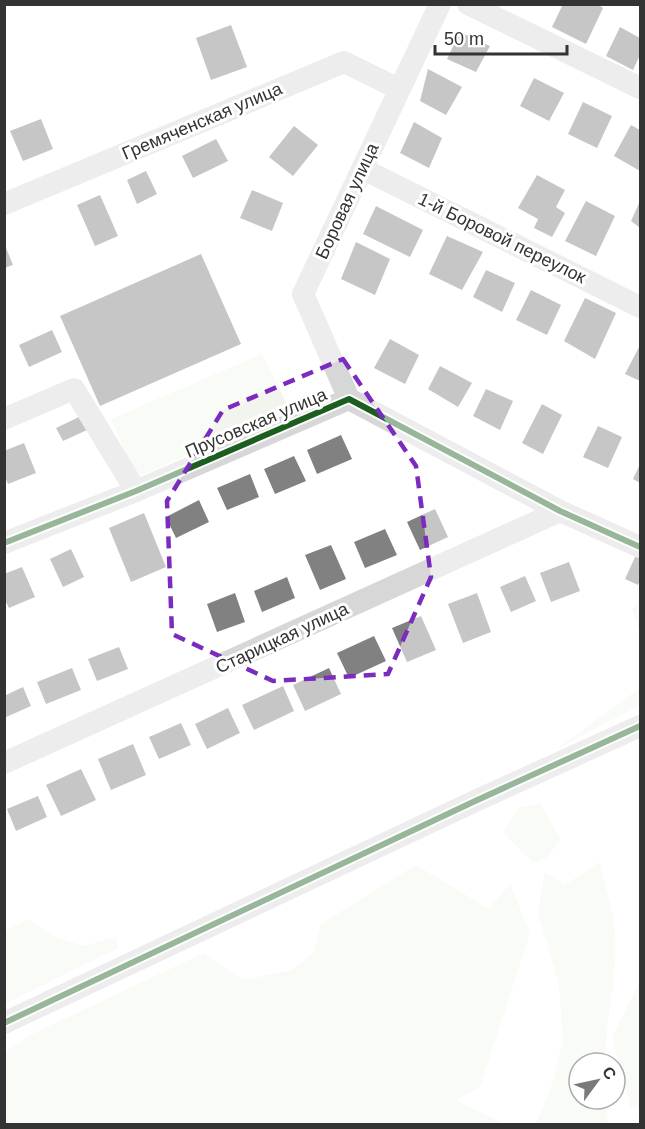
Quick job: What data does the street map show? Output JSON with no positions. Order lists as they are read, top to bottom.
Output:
{
  "streets": {
    "street": [
      "Гремяченская улица",
      "Боровая улица",
      "1-й Боровой переулок",
      "Прусовская улица",
      "Старицкая улица"
    ]
  },
  "crossings": [
    ["Гремяченская улица", "Боровая улица"],
    ["Боровая улица", "1-й Боровой переулок"],
    ["Боровая улица", "Прусовская улица"],
    ["Прусовская улица", "Старицкая улица"]
  ],
  "scale_bar": "50 m",
  "north": "top right"
}
